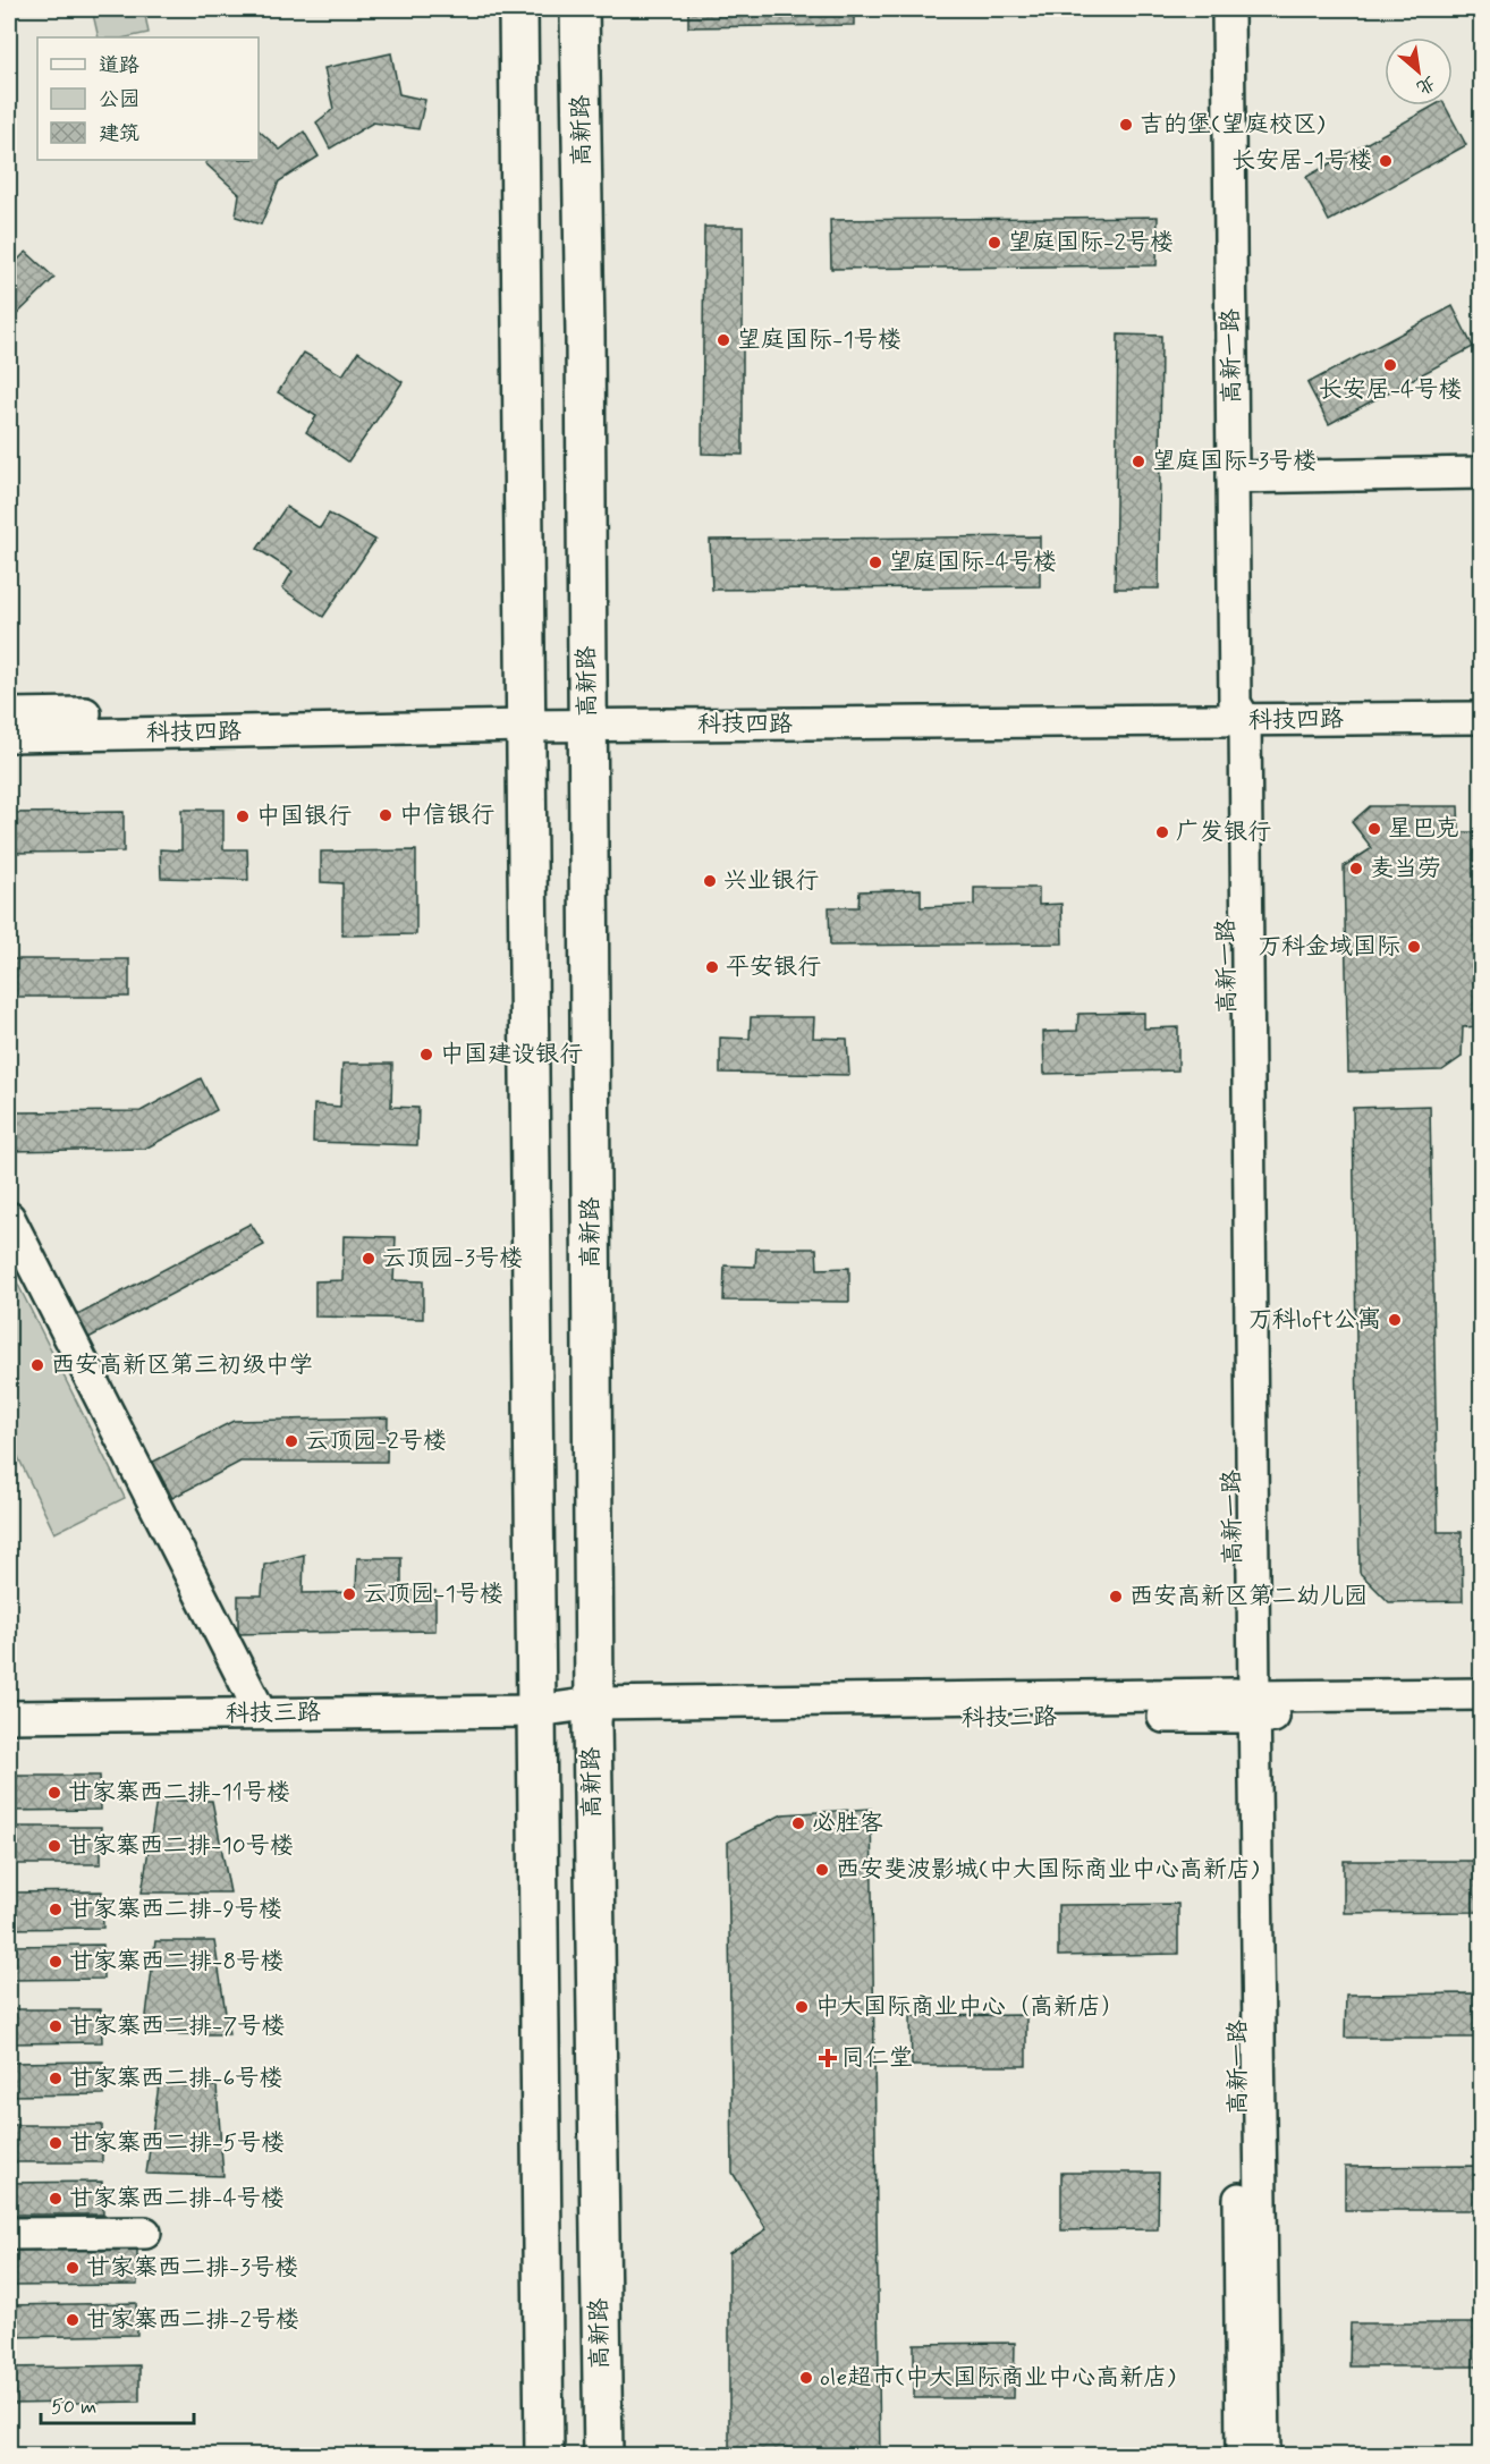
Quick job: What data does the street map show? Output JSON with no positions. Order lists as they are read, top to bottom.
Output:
{
  "streets": {
    "main road": ["高新路"],
    "street": ["高新一路", "科技四路", "科技三路"]
  },
  "crossings": [
    ["高新路", "科技四路"],
    ["高新路", "科技三路"],
    ["高新一路", "科技四路"],
    ["高新一路", "科技三路"]
  ],
  "places": {
    "other": [
      "吉的堡(望庭校区)",
      "长安居-1号楼",
      "望庭国际-2号楼",
      "望庭国际-1号楼",
      "长安居-4号楼",
      "望庭国际-3号楼",
      "望庭国际-4号楼",
      "中信银行",
      "中国银行",
      "星巴克",
      "广发银行",
      "麦当劳",
      "兴业银行",
      "万科金域国际",
      "平安银行",
      "中国建设银行",
      "云顶园-3号楼",
      "万科loft公寓",
      "西安高新区第三初级中学",
      "云顶园-2号楼",
      "云顶园-1号楼",
      "西安高新区第二幼儿园",
      "甘家寨西二排-11号楼",
      "必胜客",
      "甘家寨西二排-10号楼",
      "西安斐波影城(中大国际商业中心高新店)",
      "甘家寨西二排-9号楼",
      "甘家寨西二排-8号楼",
      "中大国际商业中心（高新店）",
      "甘家寨西二排-7号楼",
      "甘家寨西二排-6号楼",
      "甘家寨西二排-5号楼",
      "甘家寨西二排-4号楼",
      "甘家寨西二排-3号楼",
      "甘家寨西二排-2号楼",
      "ole超市(中大国际商业中心高新店)"
    ],
    "health": ["同仁堂"]
  },
  "legend": ["道路", "公园", "建筑"],
  "scale_bar": "50 m",
  "north": "bottom right"
}
